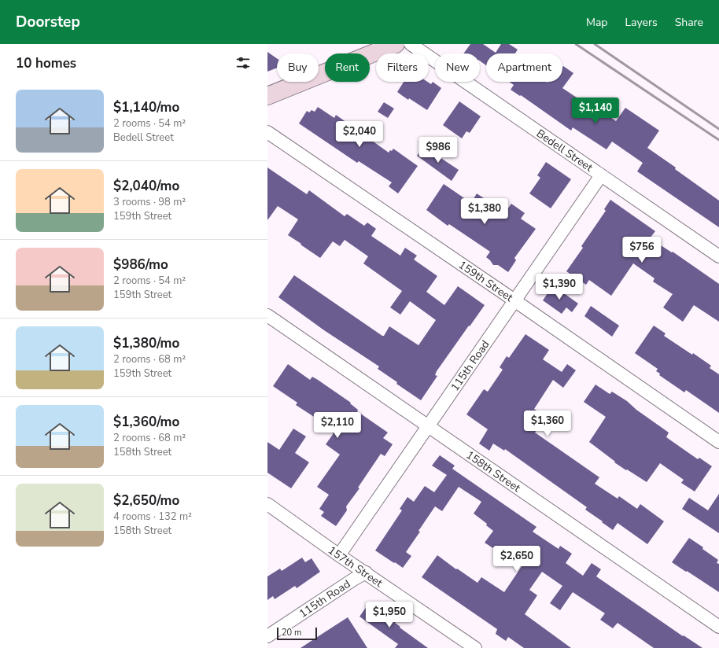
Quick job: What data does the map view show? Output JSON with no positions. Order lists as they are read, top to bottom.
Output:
{
  "streets": {
    "street": [
      "Bedell Street",
      "159th Street",
      "115th Road",
      "158th Street",
      "157th Street"
    ]
  },
  "crossings": [
    ["Bedell Street", "115th Road"],
    ["159th Street", "115th Road"],
    ["115th Road", "158th Street"],
    ["115th Road", "157th Street"]
  ],
  "scale_bar": "20 m",
  "page": {
    "header": "Doorstep",
    "nav": ["Map", "Layers", "Share"],
    "heading": "10 homes",
    "chip": [
      "Buy",
      "Rent",
      "Filters",
      "New",
      "Apartment"
    ],
    "list": [
      {
        "name": "$1,140/mo",
        "note": "2 rooms · 54 m² · Bedell Street"
      },
      {
        "name": "$2,040/mo",
        "note": "3 rooms · 98 m² · 159th Street"
      },
      {
        "name": "$986/mo",
        "note": "2 rooms · 54 m² · 159th Street"
      },
      {
        "name": "$1,380/mo",
        "note": "2 rooms · 68 m² · 159th Street"
      },
      {
        "name": "$1,360/mo",
        "note": "2 rooms · 68 m² · 158th Street"
      },
      {
        "name": "$2,650/mo",
        "note": "4 rooms · 132 m² · 158th Street"
      }
    ],
    "price": [
      "$1,140",
      "$2,040",
      "$986",
      "$1,380",
      "$756",
      "$1,390",
      "$1,360",
      "$2,110",
      "$2,650",
      "$1,950"
    ],
    "scale": "20 m"
  }
}
